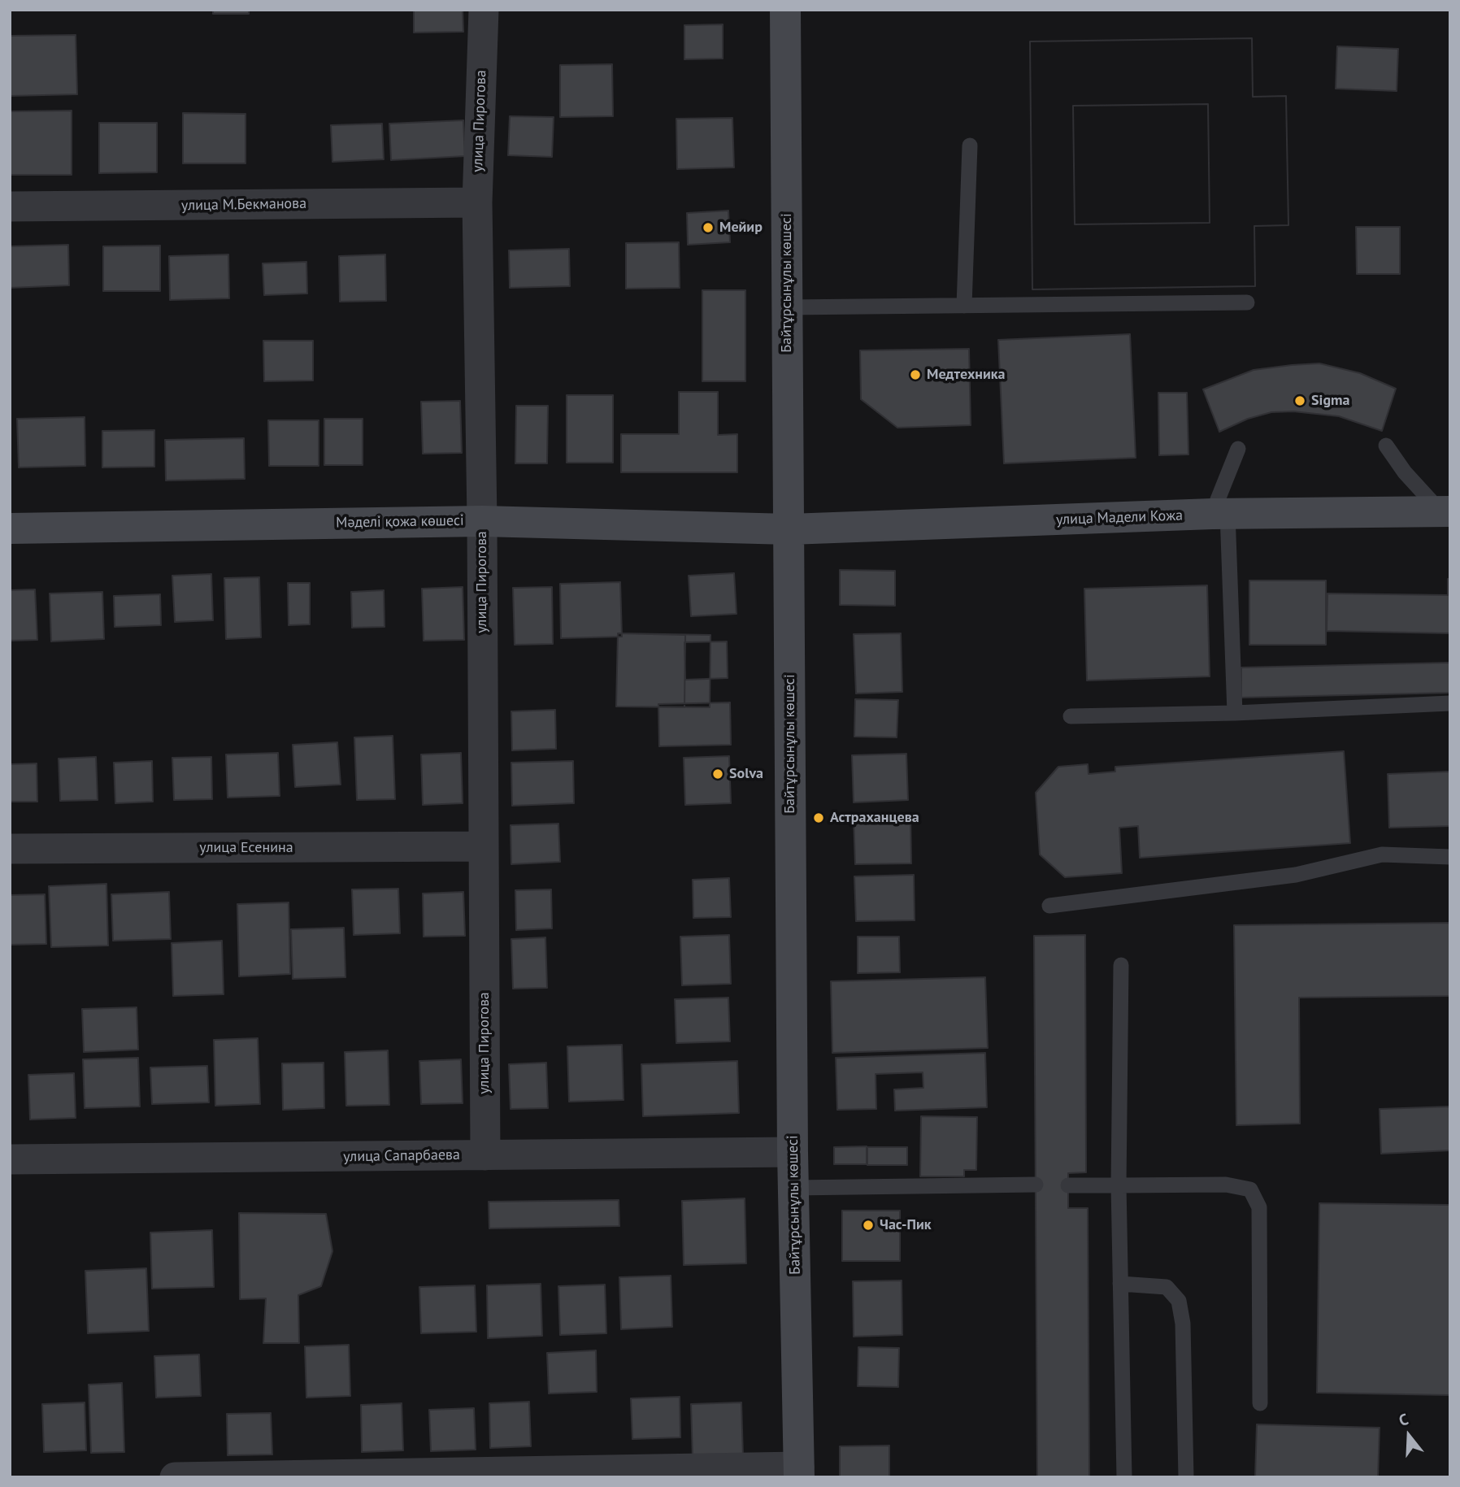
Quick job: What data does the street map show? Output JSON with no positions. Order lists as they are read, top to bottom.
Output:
{
  "streets": {
    "main road": ["Байтұрсынұлы көшесі", "улица Мадели Кожа", "Мәделі қожа көшесі"],
    "street": [
      "улица Пирогова",
      "улица М.Бекманова",
      "улица Есенина",
      "улица Сапарбаева"
    ]
  },
  "crossings": [
    ["улица Пирогова", "улица М.Бекманова"],
    ["улица Пирогова", "Мәделі қожа көшесі"],
    ["улица Пирогова", "улица Есенина"],
    ["улица Пирогова", "улица Сапарбаева"],
    ["Байтұрсынұлы көшесі", "улица Мадели Кожа"],
    ["Байтұрсынұлы көшесі", "Мәделі қожа көшесі"],
    ["Байтұрсынұлы көшесі", "улица Сапарбаева"],
    ["улица Мадели Кожа", "Мәделі қожа көшесі"]
  ],
  "places": [
    "Мейир",
    "Медтехника",
    "Sigma",
    "Solva",
    "Астраханцева",
    "Час-Пик"
  ],
  "north": "top"
}
